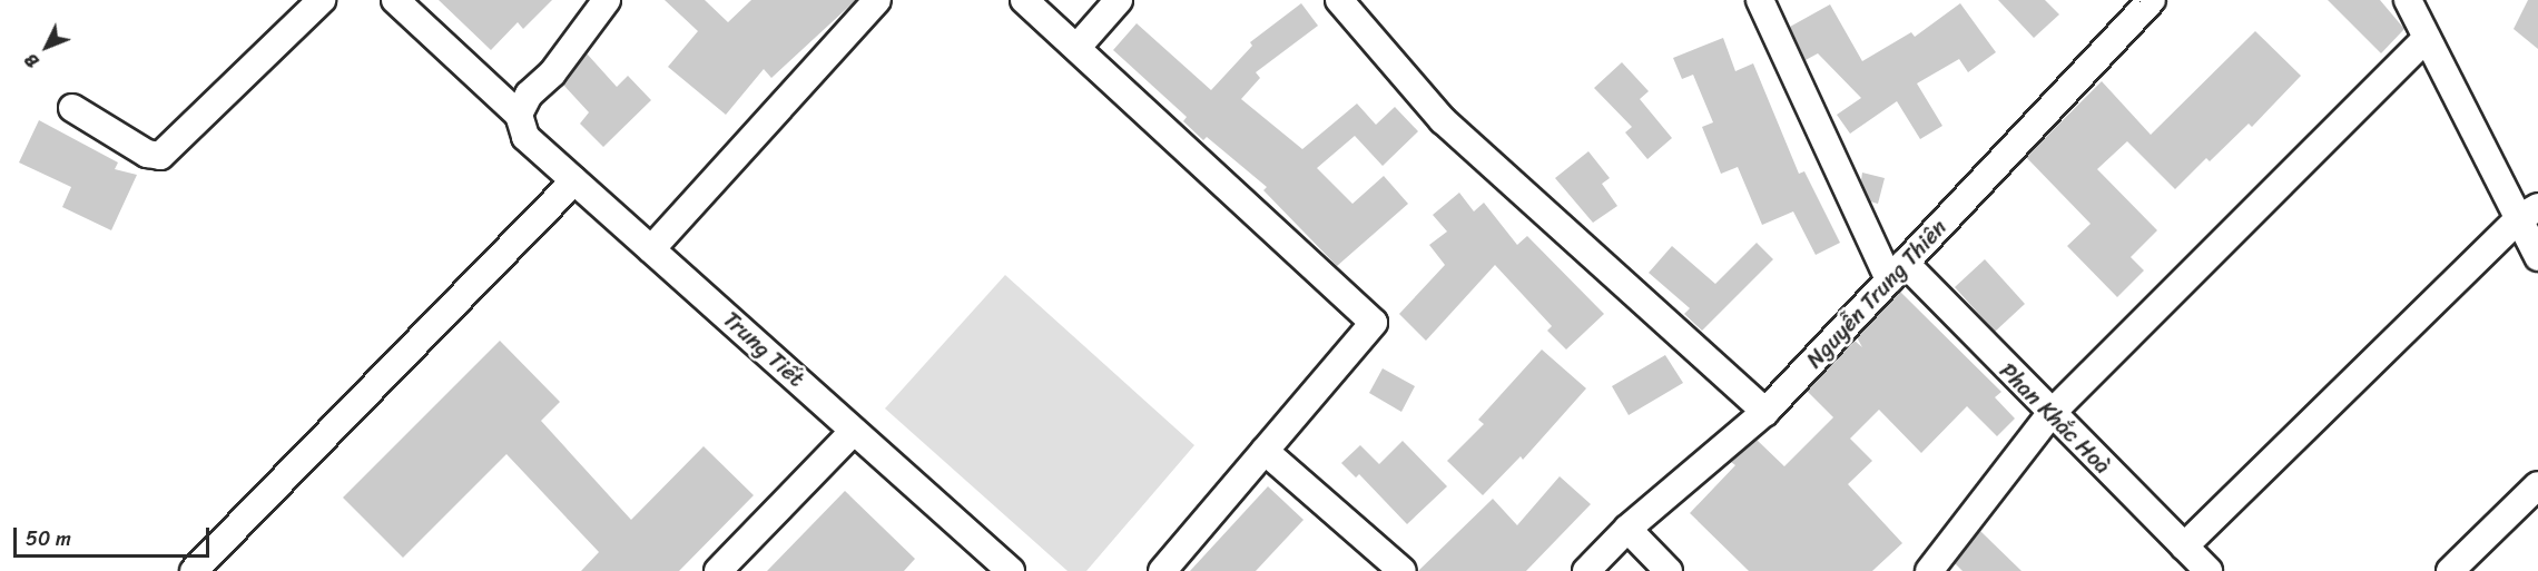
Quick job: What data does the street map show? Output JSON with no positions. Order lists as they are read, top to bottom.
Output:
{
  "streets": {
    "street": ["Nguyễn Trung Thiên", "Trung Tiết", "Phan Khắc Hoà"]
  },
  "crossings": [
    ["Nguyễn Trung Thiên", "Phan Khắc Hoà"]
  ],
  "scale_bar": "50 m",
  "north": "bottom left"
}
